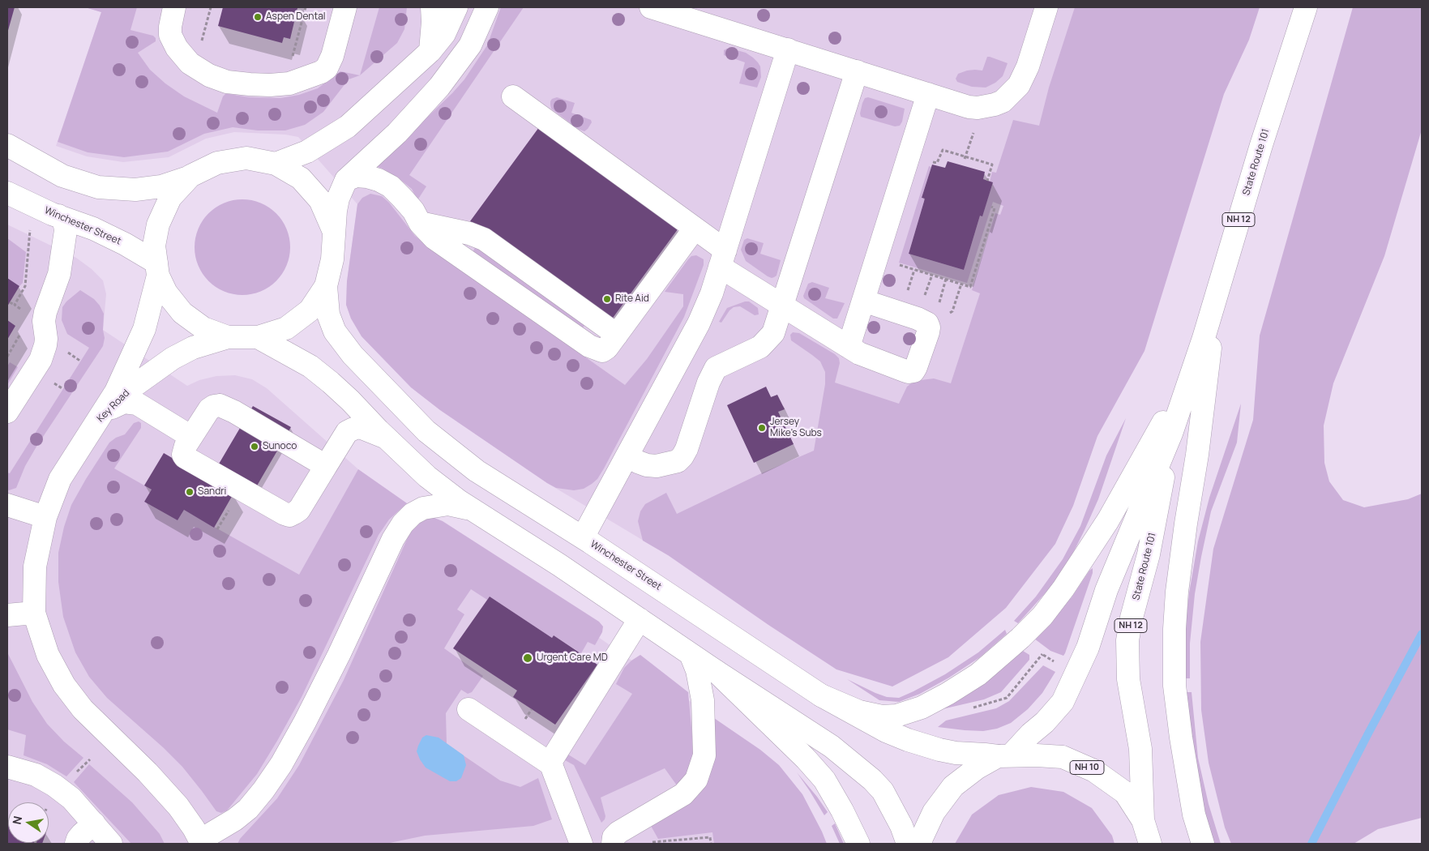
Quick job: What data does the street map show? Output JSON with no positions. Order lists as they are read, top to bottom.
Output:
{
  "streets": {
    "main road": [
      "State Route 101",
      "NH 12",
      "Winchester Street",
      "Key Road",
      "NH 10"
    ]
  },
  "crossings": [
    ["State Route 101", "Winchester Street"],
    ["State Route 101", "NH 10"],
    ["Winchester Street", "Key Road"],
    ["Winchester Street", "NH 10"]
  ],
  "places": [
    "Aspen Dental",
    "Rite Aid",
    "Jersey Mike's Subs",
    "Sunoco",
    "Sandri",
    "Urgent Care MD"
  ],
  "north": "left"
}
